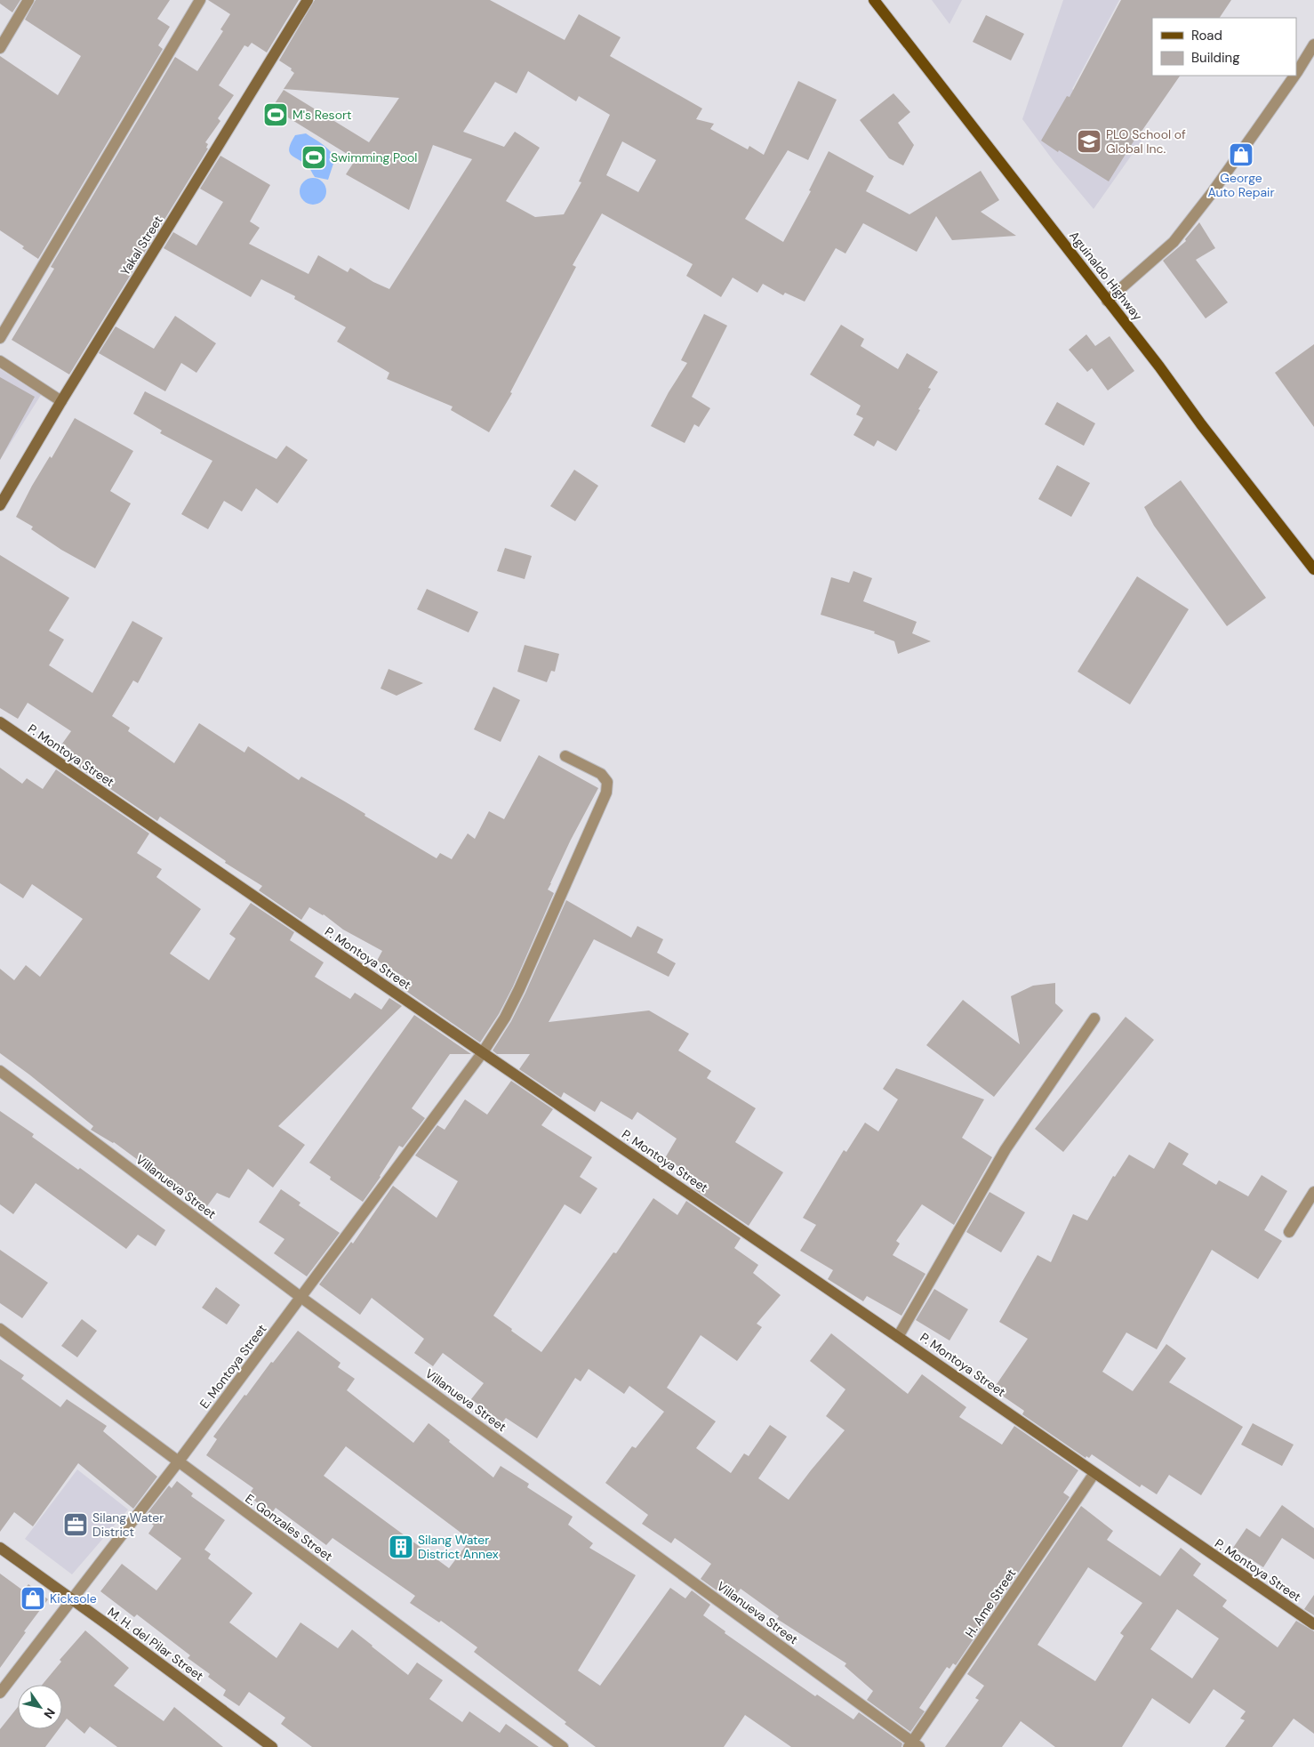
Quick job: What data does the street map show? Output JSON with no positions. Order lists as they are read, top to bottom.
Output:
{
  "streets": {
    "main road": ["Aguinaldo Highway"],
    "street": [
      "Yakal Street",
      "P. Montoya Street",
      "Villanueva Street",
      "E. Montoya Street",
      "E. Gonzales Street",
      "H. Ame Street",
      "M. H. del Pilar Street"
    ]
  },
  "crossings": [
    ["P. Montoya Street", "E. Montoya Street"],
    ["P. Montoya Street", "H. Ame Street"],
    ["Villanueva Street", "E. Montoya Street"],
    ["Villanueva Street", "H. Ame Street"],
    ["E. Montoya Street", "E. Gonzales Street"],
    ["E. Montoya Street", "M. H. del Pilar Street"]
  ],
  "places": {
    "sports": ["M's Resort", "Swimming Pool"],
    "school or university": ["PLO School of Global Inc."],
    "shop": ["George Auto Repair", "Kicksole"],
    "office": ["Silang Water District"],
    "building": ["Silang Water District Annex"]
  },
  "legend": ["Road", "Building"],
  "north": "bottom right"
}
